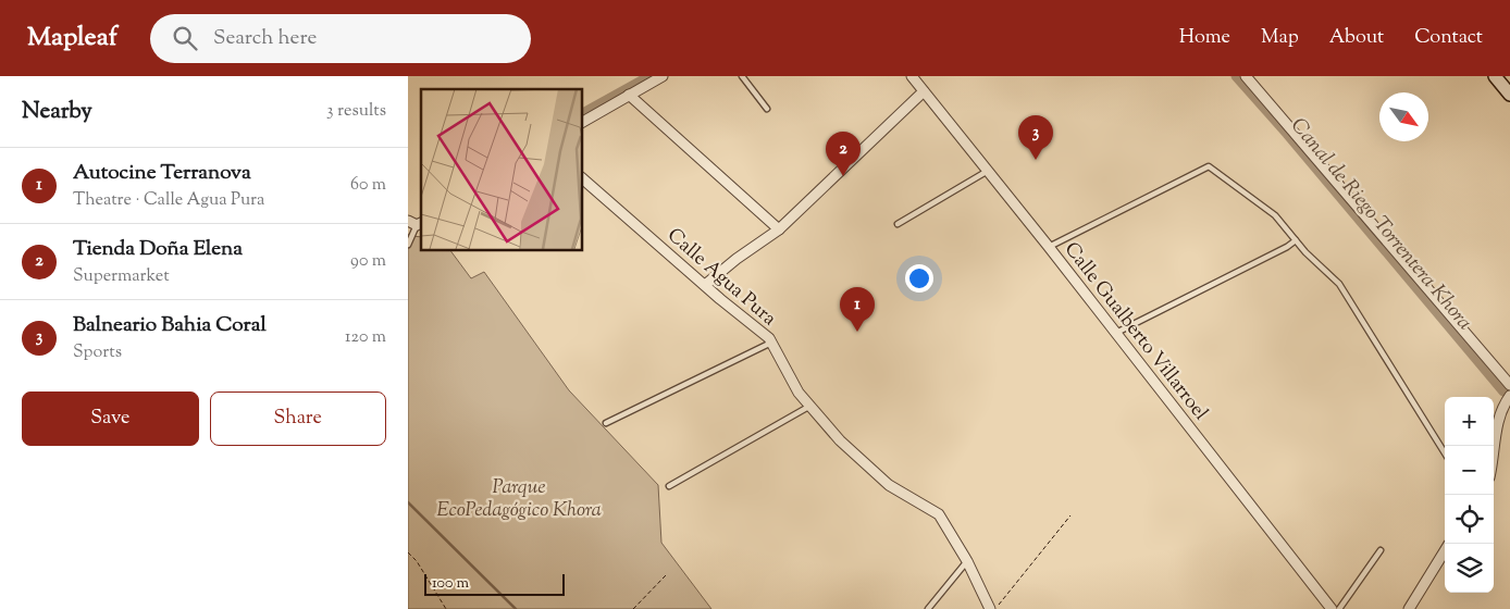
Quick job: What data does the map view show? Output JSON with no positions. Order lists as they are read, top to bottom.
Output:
{
  "streets": {
    "street": ["Calle Agua Pura", "Calle Gualberto Villarroel"]
  },
  "water": ["Canal de Riego Torrentera Khora"],
  "parks": ["Parque EcoPedagógico Khora"],
  "scale_bar": "100 m",
  "north": "bottom right",
  "page": {
    "header": "Mapleaf",
    "search": "Search here",
    "nav": [
      "Home",
      "Map",
      "About",
      "Contact"
    ],
    "heading": ["Nearby", "3 results"],
    "pins": ["3", "2", "1"],
    "list": [
      {
        "mark": "1",
        "name": "Autocine Terranova",
        "note": "Theatre · Calle Agua Pura",
        "value": "60 m"
      },
      {
        "mark": "2",
        "name": "Tienda Doña Elena",
        "note": "Supermarket",
        "value": "90 m"
      },
      {
        "mark": "3",
        "name": "Balneario Bahia Coral",
        "note": "Sports",
        "value": "120 m"
      }
    ],
    "buttons": ["Save", "Share"],
    "map_buttons": ["+", "−"],
    "scale": "100 m"
  }
}
